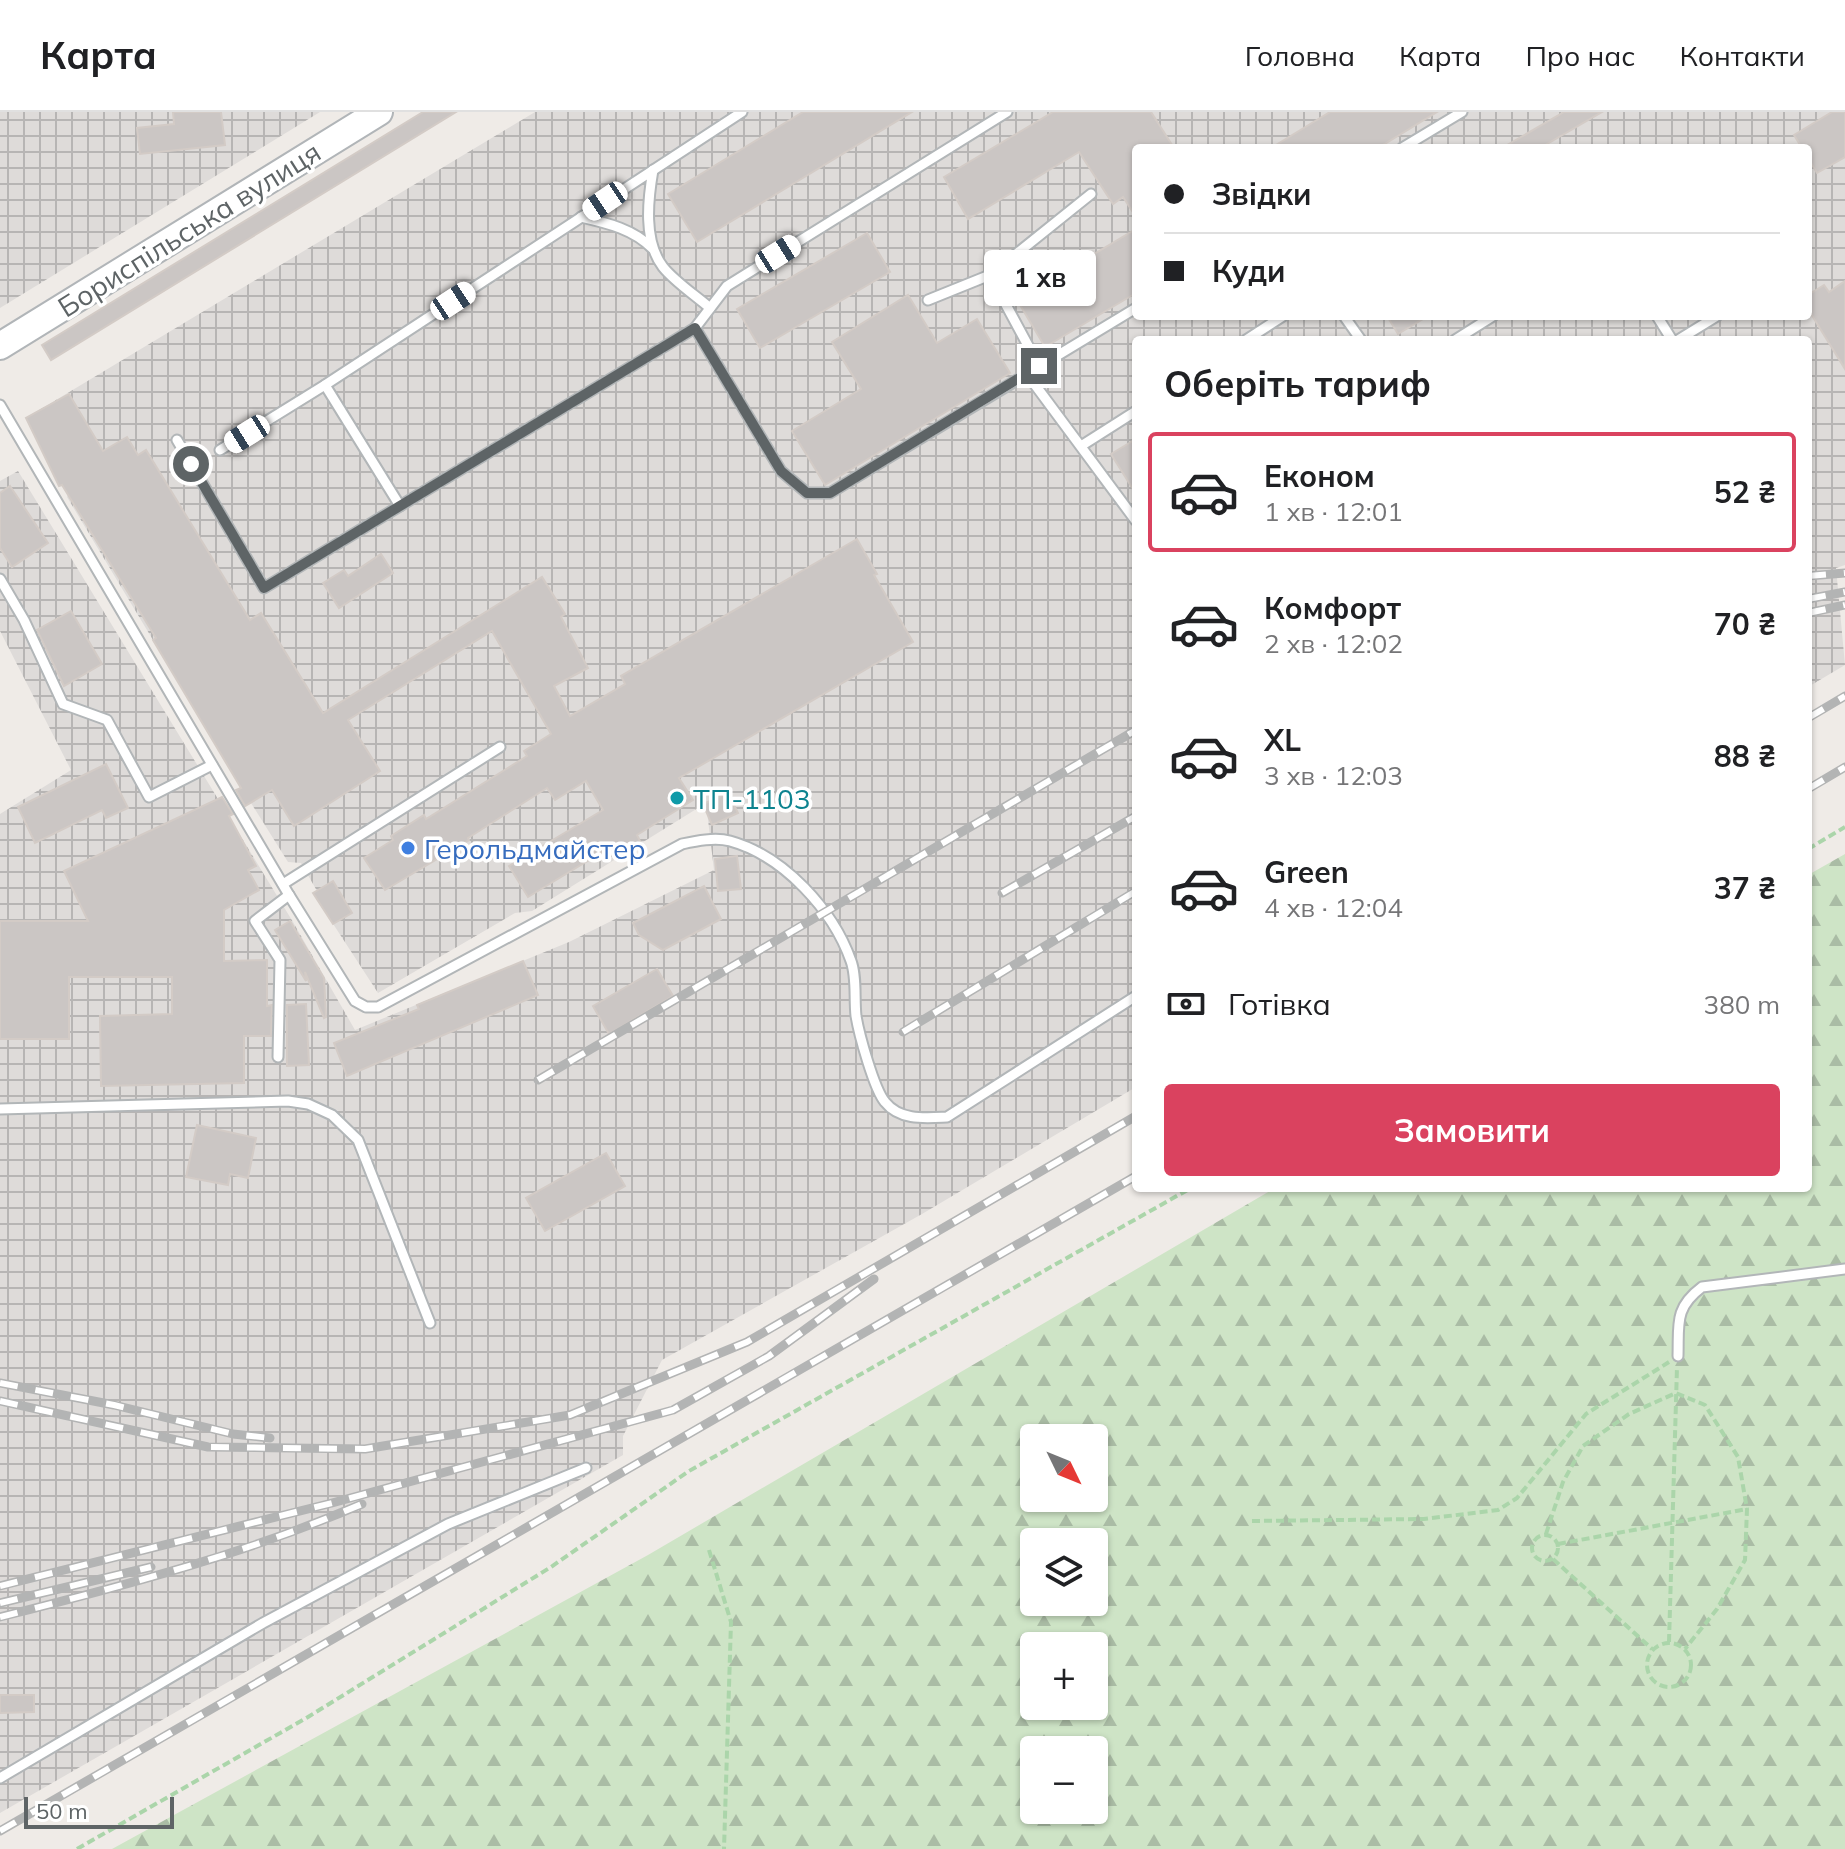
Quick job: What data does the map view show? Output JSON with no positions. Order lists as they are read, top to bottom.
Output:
{
  "streets": {
    "main road": ["Бориспільська вулиця"]
  },
  "places": ["ТП-1103", "Герольдмайстер"],
  "scale_bar": "50 m",
  "north": "bottom right",
  "page": {
    "header": "Карта",
    "nav": [
      "Головна",
      "Карта",
      "Про нас",
      "Контакти"
    ],
    "banner": ["Звідки", "Куди"],
    "bubble": "1 хв",
    "heading": "Оберіть тариф",
    "list": [
      {
        "name": "Економ",
        "note": "1 хв · 12:01",
        "value": "52 ₴"
      },
      {
        "name": "Комфорт",
        "note": "2 хв · 12:02",
        "value": "70 ₴"
      },
      {
        "name": "XL",
        "note": "3 хв · 12:03",
        "value": "88 ₴"
      },
      {
        "name": "Green",
        "note": "4 хв · 12:04",
        "value": "37 ₴"
      }
    ],
    "pay": ["Готівка", "380 m"],
    "buttons": "Замовити",
    "map_buttons": ["+", "−"],
    "scale": "50 m"
  }
}
